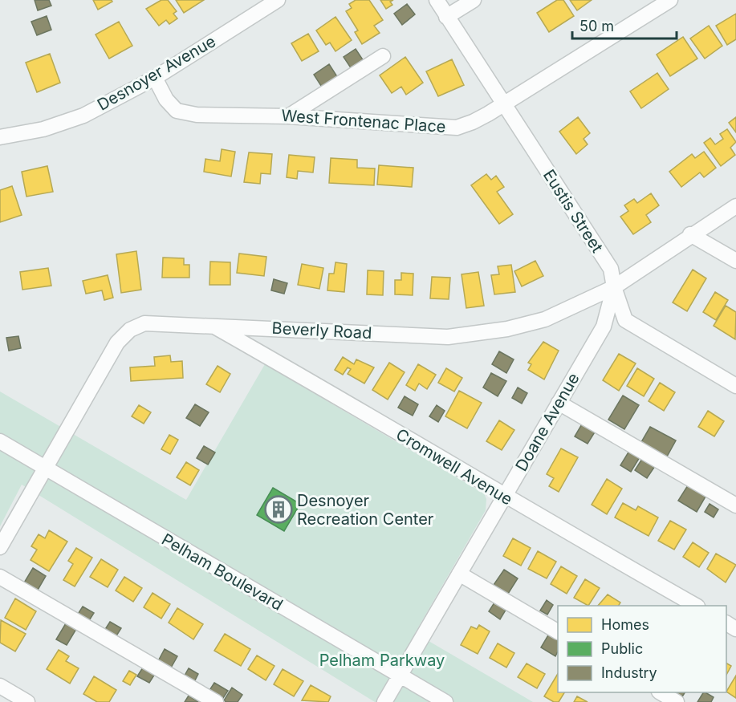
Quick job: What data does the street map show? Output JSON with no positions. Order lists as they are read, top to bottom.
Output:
{
  "streets": {
    "street": [
      "Desnoyer Avenue",
      "West Frontenac Place",
      "Eustis Street",
      "Beverly Road",
      "Doane Avenue",
      "Cromwell Avenue",
      "Pelham Boulevard"
    ]
  },
  "crossings": [
    ["Desnoyer Avenue", "West Frontenac Place"],
    ["West Frontenac Place", "Eustis Street"],
    ["Eustis Street", "Beverly Road"],
    ["Eustis Street", "Doane Avenue"],
    ["Beverly Road", "Doane Avenue"],
    ["Beverly Road", "Cromwell Avenue"],
    ["Beverly Road", "Pelham Boulevard"],
    ["Doane Avenue", "Cromwell Avenue"],
    ["Doane Avenue", "Pelham Boulevard"]
  ],
  "parks": ["Pelham Parkway"],
  "places": {
    "building": ["Desnoyer Recreation Center"]
  },
  "legend": ["Homes", "Public", "Industry"],
  "scale_bar": "50 m"
}
